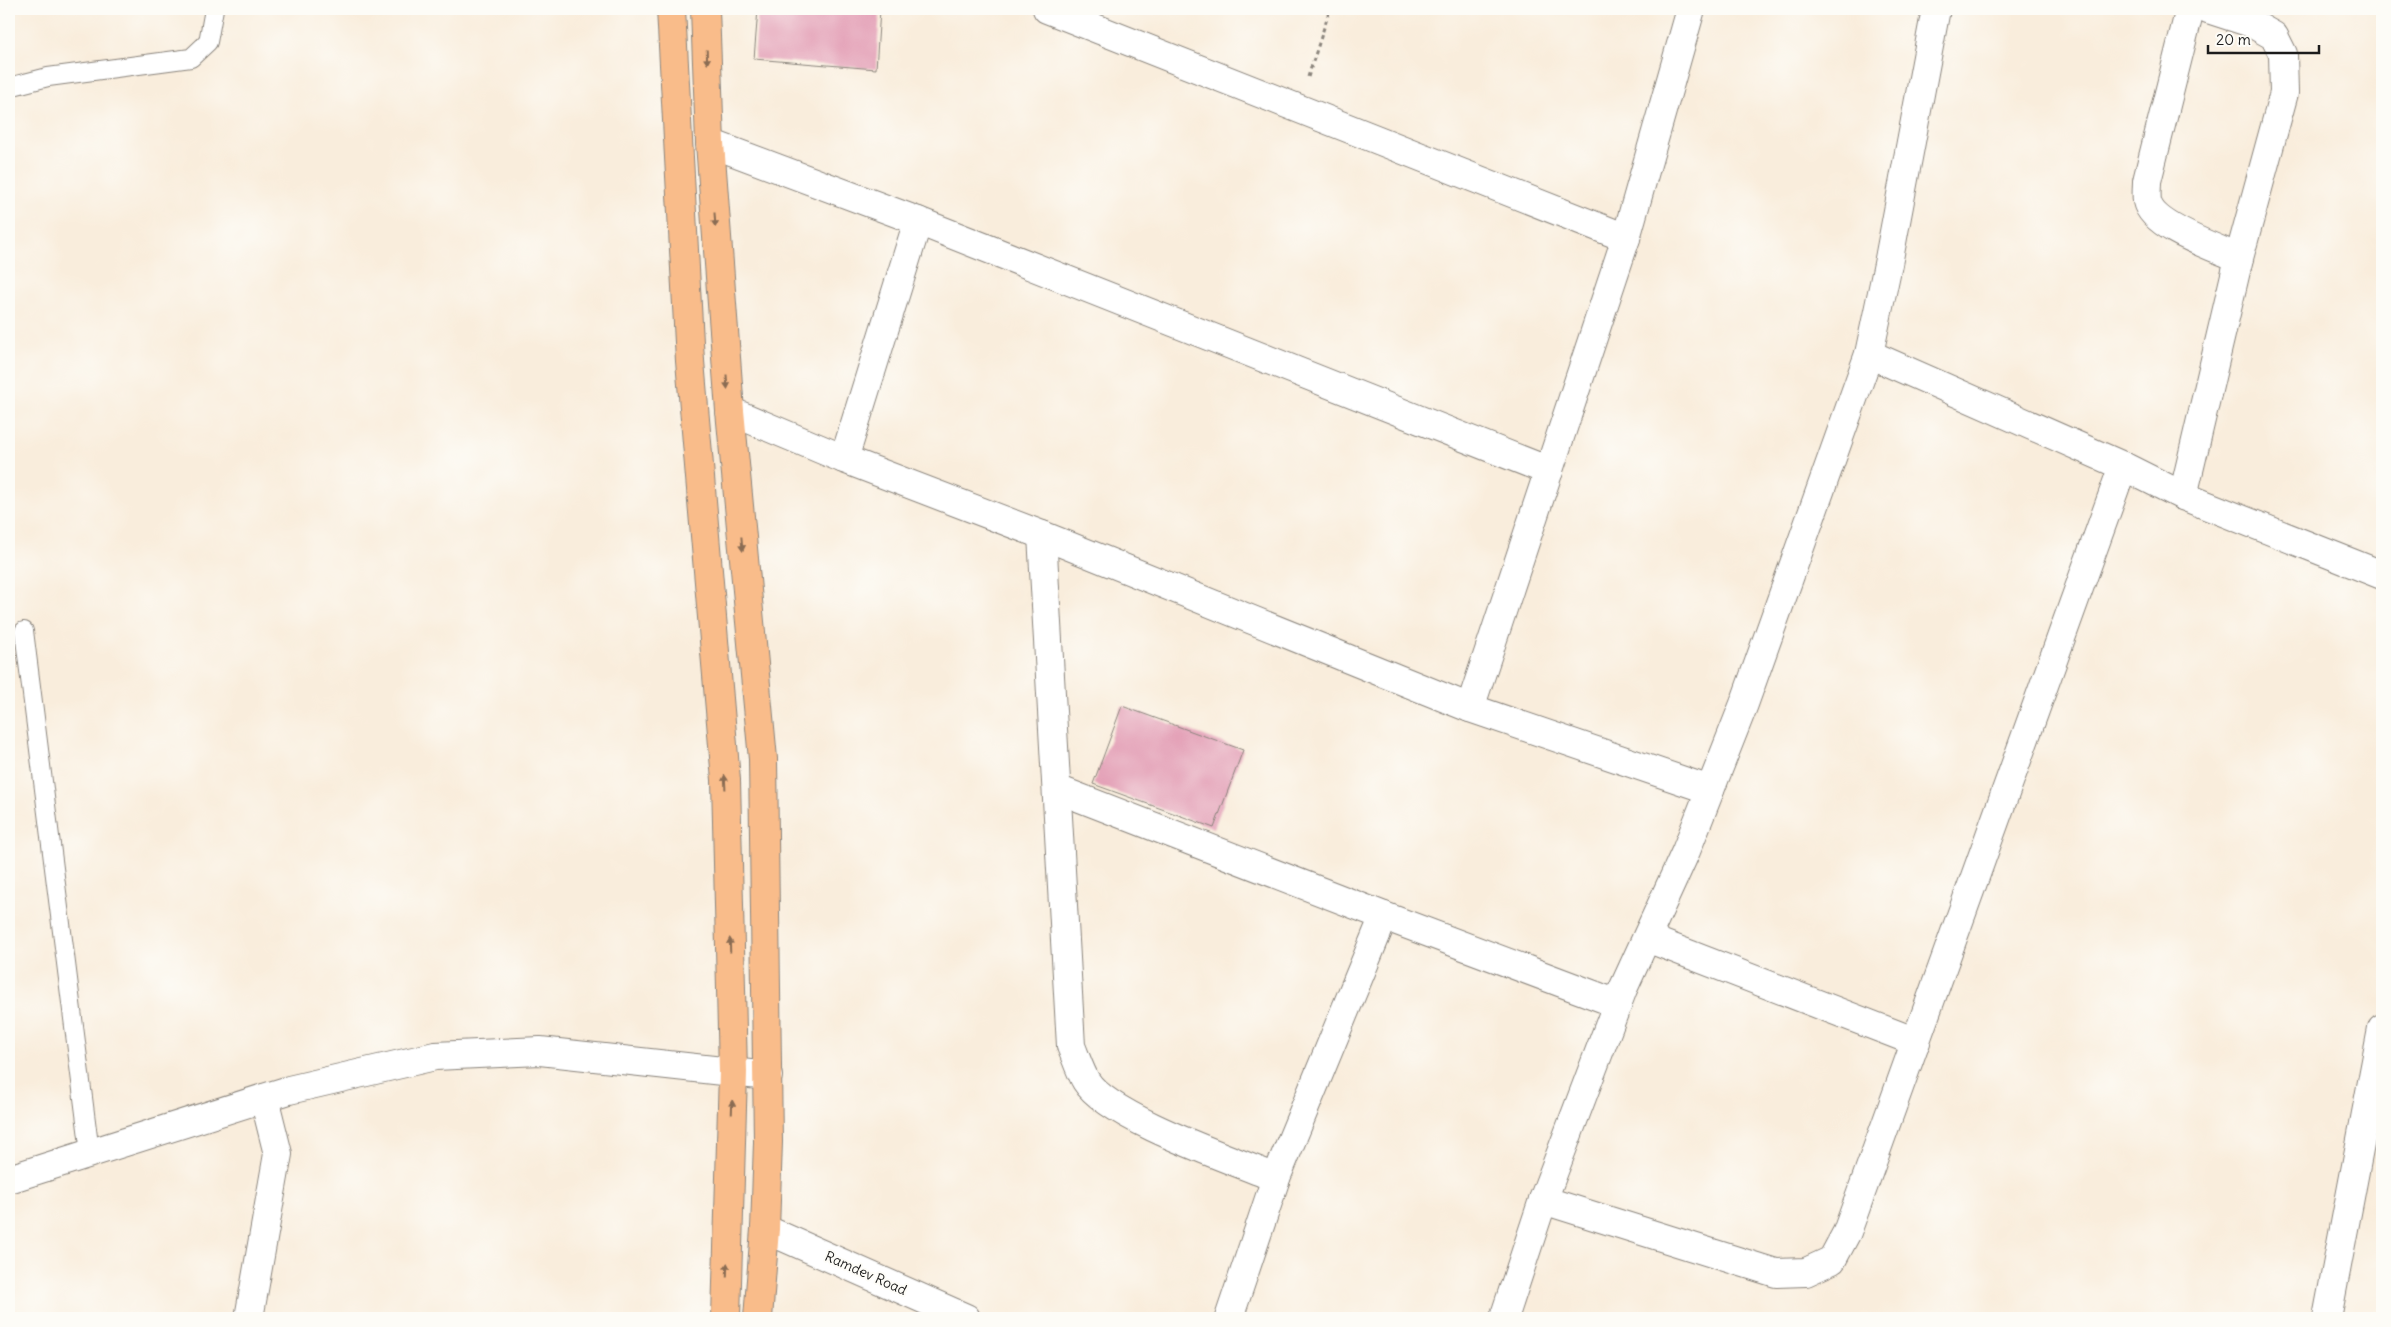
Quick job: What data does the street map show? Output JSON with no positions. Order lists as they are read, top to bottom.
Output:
{
  "streets": {
    "street": ["Ramdev Road"]
  },
  "scale_bar": "20 m"
}
